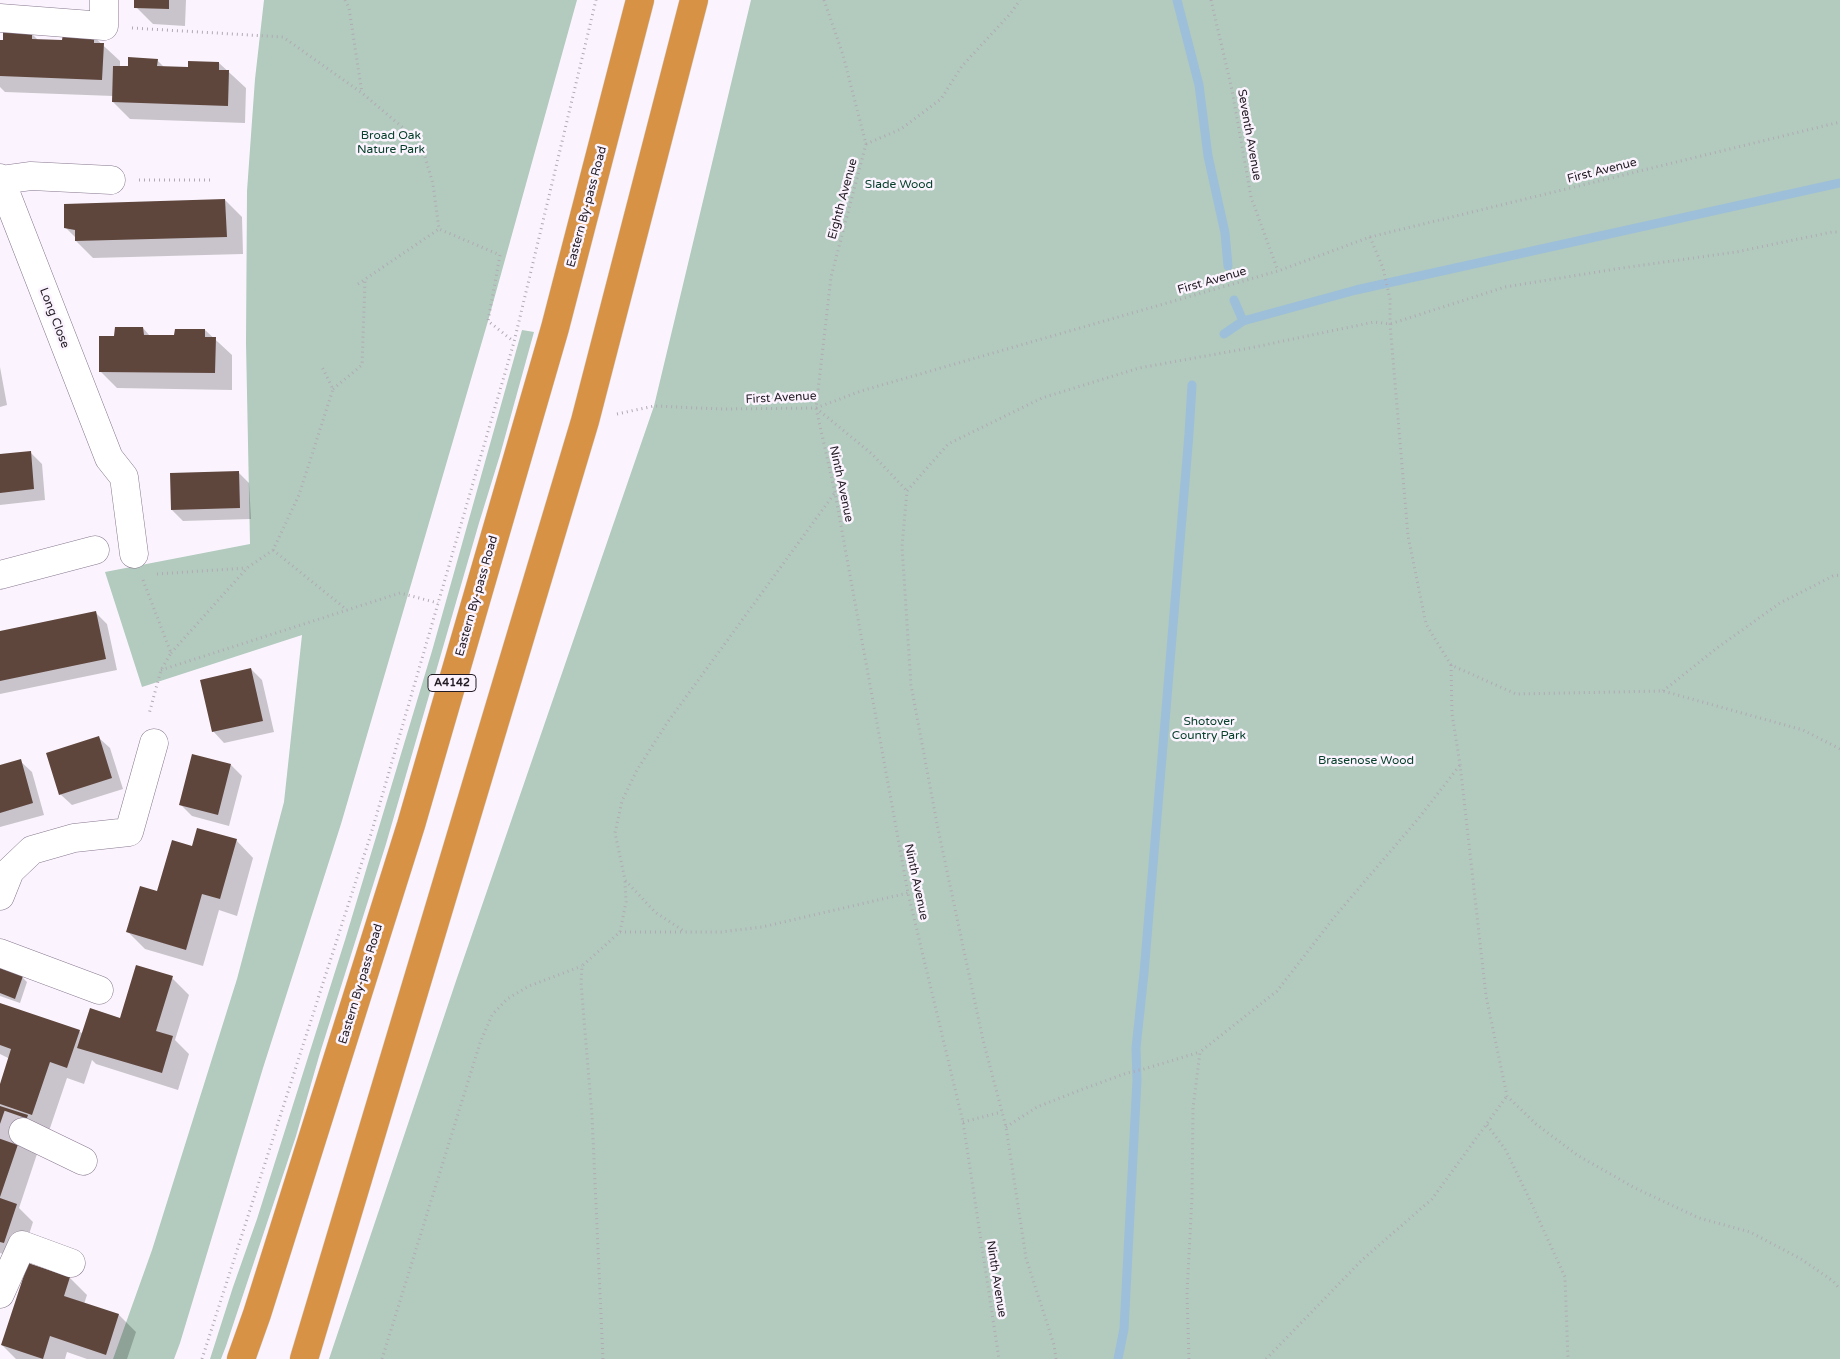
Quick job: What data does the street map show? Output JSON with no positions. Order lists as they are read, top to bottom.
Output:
{
  "streets": {
    "highway": ["Eastern By-pass Road", "A4142"],
    "street": ["Long Close"],
    "path": [
      "Seventh Avenue",
      "First Avenue",
      "Eighth Avenue",
      "Ninth Avenue"
    ]
  },
  "crossings": [
    ["Seventh Avenue", "First Avenue"],
    ["First Avenue", "Eighth Avenue"],
    ["First Avenue", "Ninth Avenue"],
    ["Eighth Avenue", "Ninth Avenue"]
  ],
  "parks": [
    "Broad Oak Nature Park",
    "Slade Wood",
    "Shotover Country Park",
    "Brasenose Wood"
  ]
}
